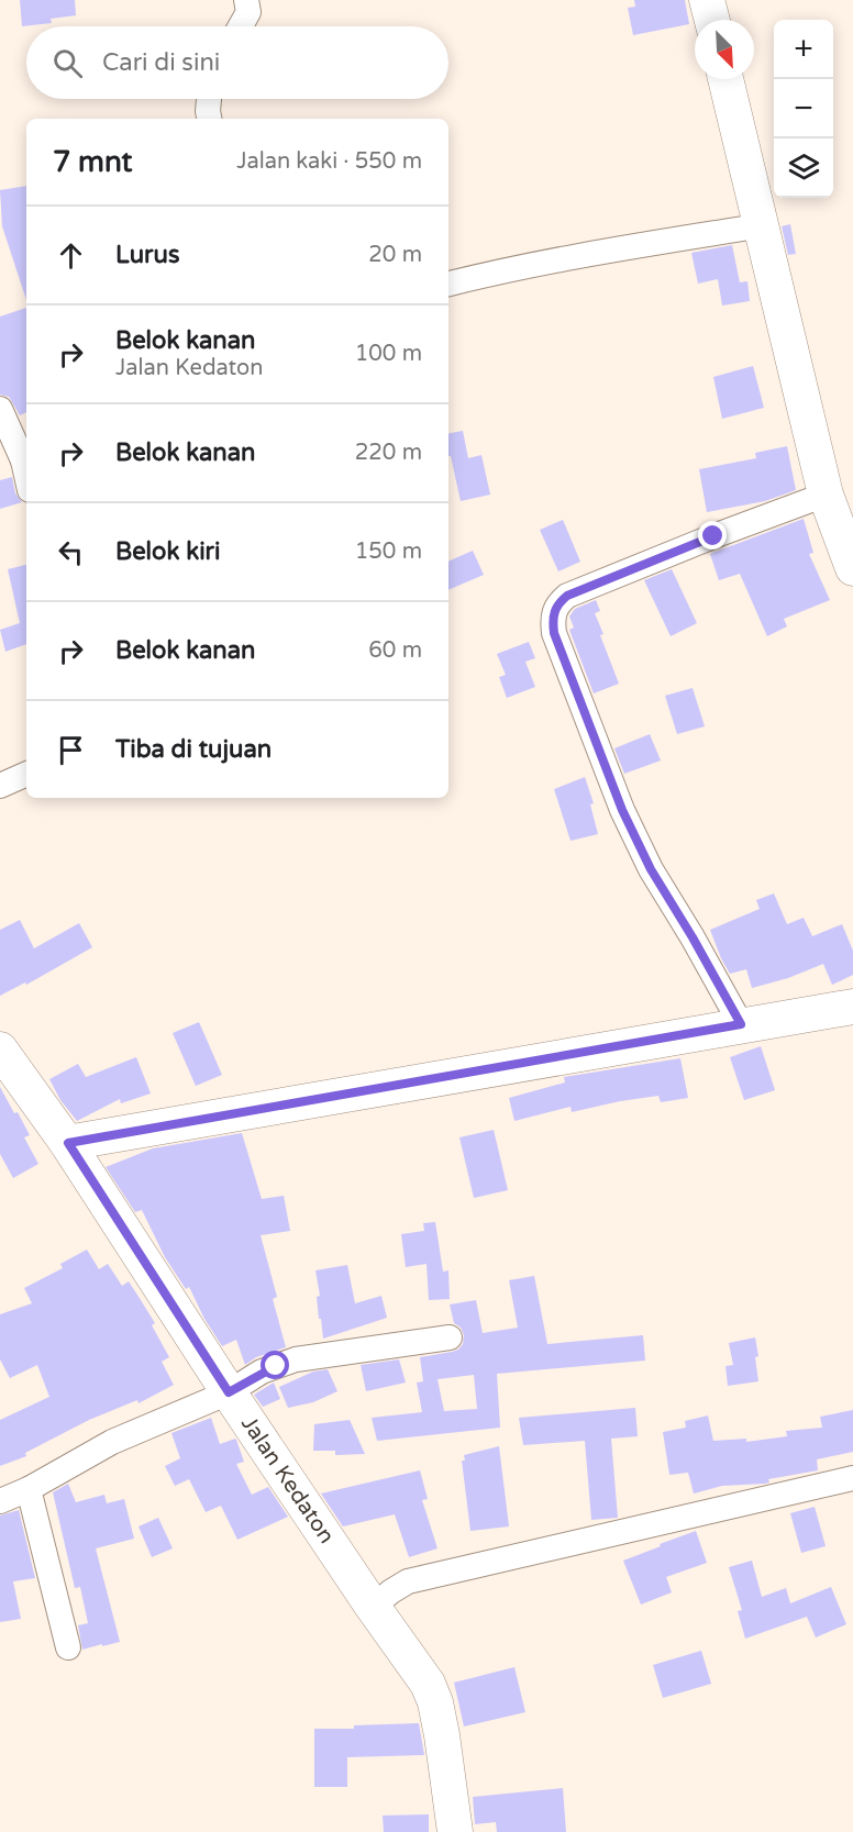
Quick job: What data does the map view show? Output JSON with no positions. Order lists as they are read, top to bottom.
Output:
{
  "streets": {
    "street": ["Jalan Kedaton"]
  },
  "north": "bottom right",
  "page": {
    "map_buttons": ["+", "−"],
    "search": "Cari di sini",
    "heading": ["7 mnt", "Jalan kaki · 550 m"],
    "list": [
      ["Lurus", "20 m"],
      ["Belok kanan", "Jalan Kedaton", "100 m"],
      ["Belok kanan", "220 m"],
      ["Belok kiri", "150 m"],
      ["Belok kanan", "60 m"],
      "Tiba di tujuan"
    ]
  }
}
